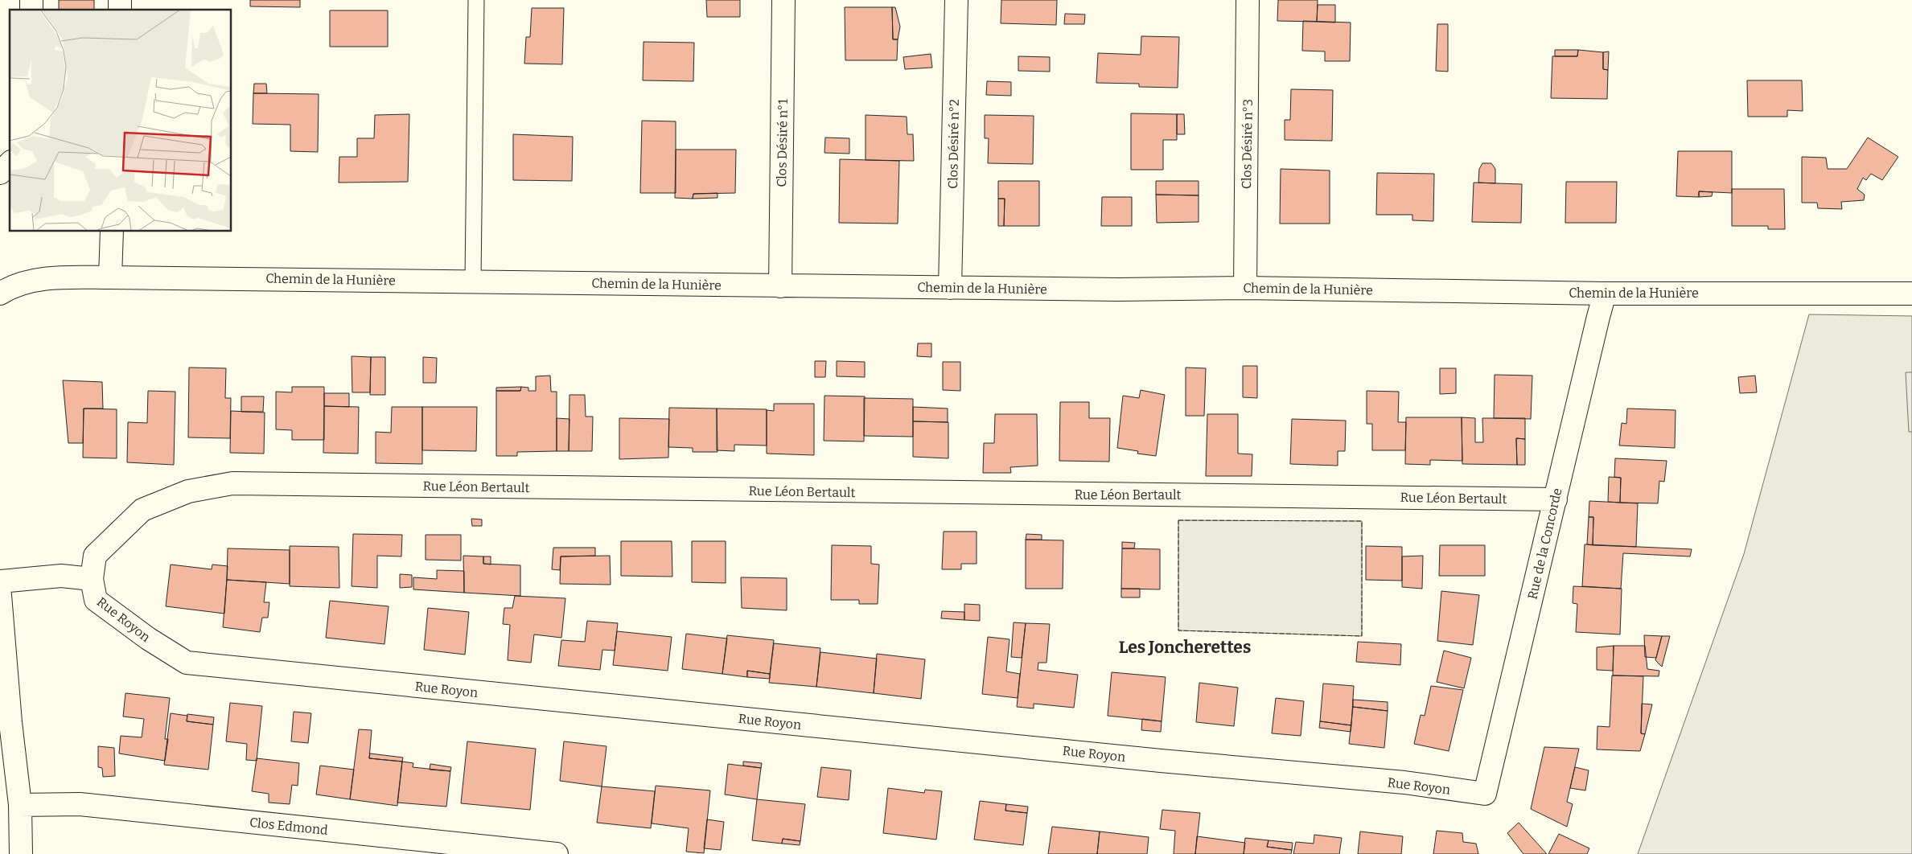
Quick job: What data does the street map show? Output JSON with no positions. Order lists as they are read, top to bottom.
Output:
{
  "streets": {
    "street": [
      "Clos Désiré n°1",
      "Clos Désiré n°2",
      "Clos Désiré n°3",
      "Chemin de la Hunière",
      "Rue Léon Bertault",
      "Rue de la Concorde",
      "Rue Royon",
      "Clos Edmond"
    ]
  },
  "crossings": [
    ["Clos Désiré n°1", "Chemin de la Hunière"],
    ["Clos Désiré n°2", "Chemin de la Hunière"],
    ["Clos Désiré n°3", "Chemin de la Hunière"],
    ["Chemin de la Hunière", "Rue de la Concorde"],
    ["Rue Léon Bertault", "Rue de la Concorde"],
    ["Rue Léon Bertault", "Rue Royon"],
    ["Rue de la Concorde", "Rue Royon"]
  ],
  "districts": ["Les Joncherettes"]
}
